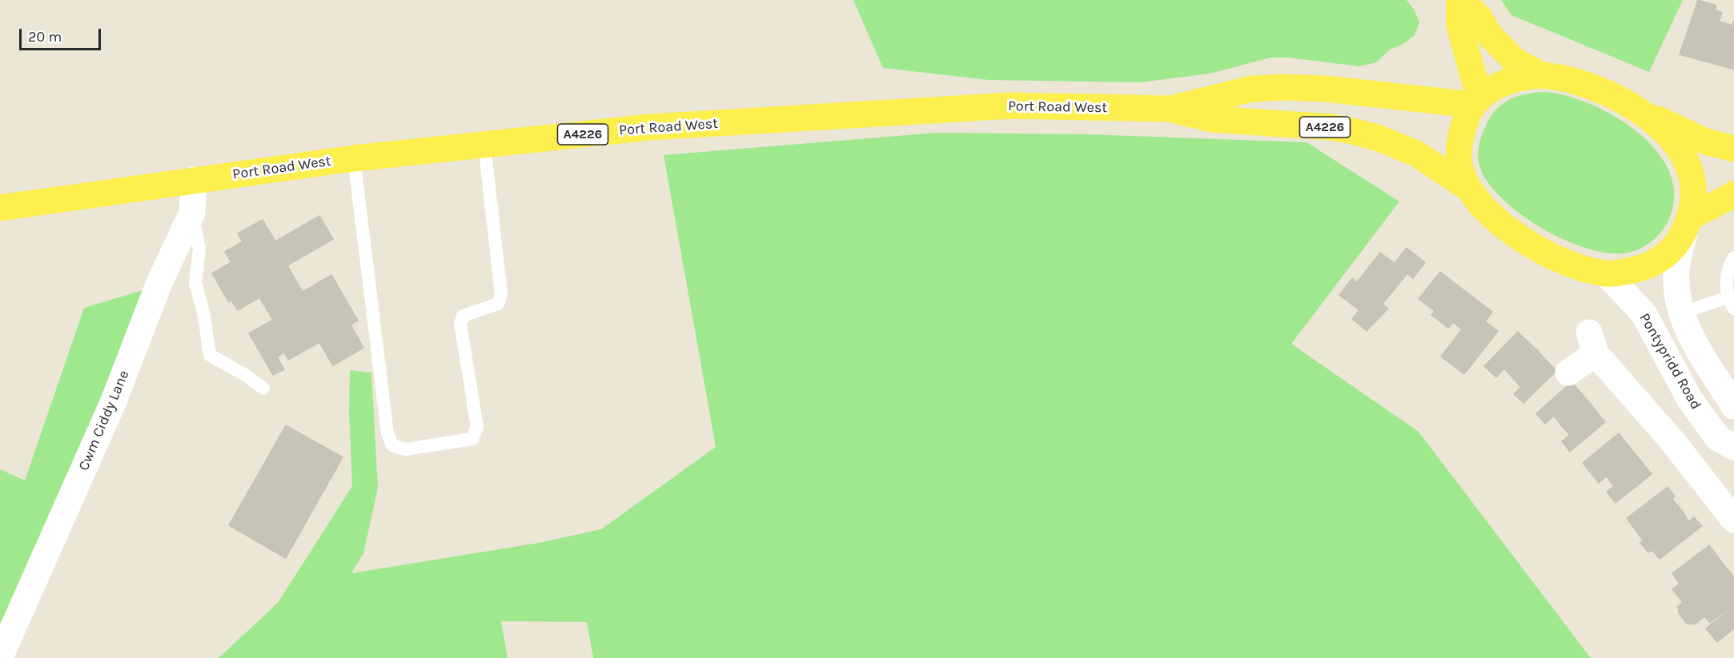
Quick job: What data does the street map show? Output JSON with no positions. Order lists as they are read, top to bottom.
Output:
{
  "streets": {
    "main road": ["Port Road West", "A4226"],
    "street": ["Pontypridd Road", "Cwm Ciddy Lane"]
  },
  "crossings": [
    ["Port Road West", "Cwm Ciddy Lane"]
  ],
  "scale_bar": "20 m"
}
